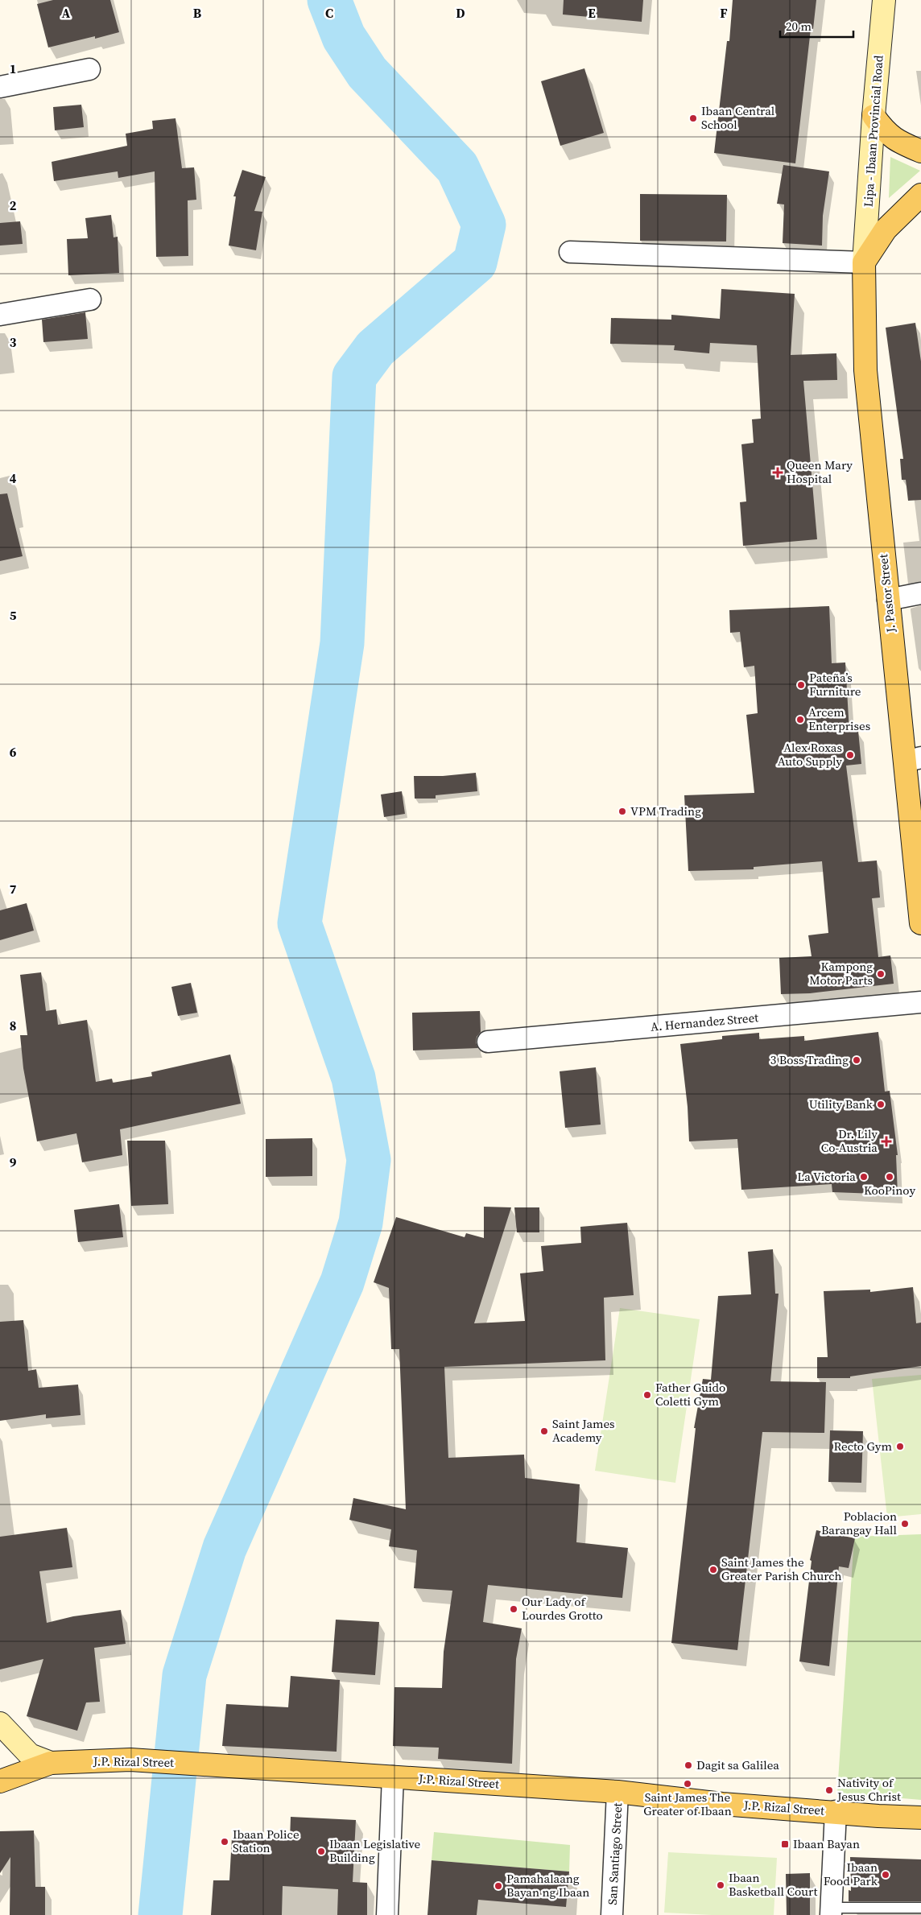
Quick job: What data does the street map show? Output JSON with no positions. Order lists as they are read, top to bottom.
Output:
{
  "streets": {
    "main road": ["Lipa - Ibaan Provincial Road", "J. Pastor Street", "J.P. Rizal Street"],
    "street": ["A. Hernandez Street", "San Santiago Street"]
  },
  "crossings": [
    ["Lipa - Ibaan Provincial Road", "J. Pastor Street"],
    ["J.P. Rizal Street", "San Santiago Street"]
  ],
  "places": {
    "other": [
      "Ibaan Central School",
      "Pateña’s Furniture",
      "Arcem Enterprises",
      "Alex Roxas Auto Supply",
      "VPM Trading",
      "Kampong Motor Parts",
      "3 Boss Trading",
      "Utility Bank",
      "La Victoria",
      "KooPinoy",
      "Father Guido Coletti Gym",
      "Saint James Academy",
      "Recto Gym",
      "Poblacion Barangay Hall",
      "Saint James the Greater Parish Church",
      "Our Lady of Lourdes Grotto",
      "Dagit sa Galilea",
      "Saint James The Greater of Ibaan",
      "Nativity of Jesus Christ",
      "Ibaan Police Station",
      "Ibaan Legislative Building",
      "Ibaan Food Park",
      "Ibaan Basketball Court",
      "Pamahalaang Bayan ng Ibaan"
    ],
    "health": ["Queen Mary Hospital", "Dr. Lily Co-Austria"],
    "transit": ["Ibaan Bayan"]
  },
  "scale_bar": "20 m",
  "grid": {
    "columns": [
      "A",
      "B",
      "C",
      "D",
      "E",
      "F"
    ],
    "rows": [
      "1",
      "2",
      "3",
      "4",
      "5",
      "6",
      "7",
      "8",
      "9"
    ]
  }
}
